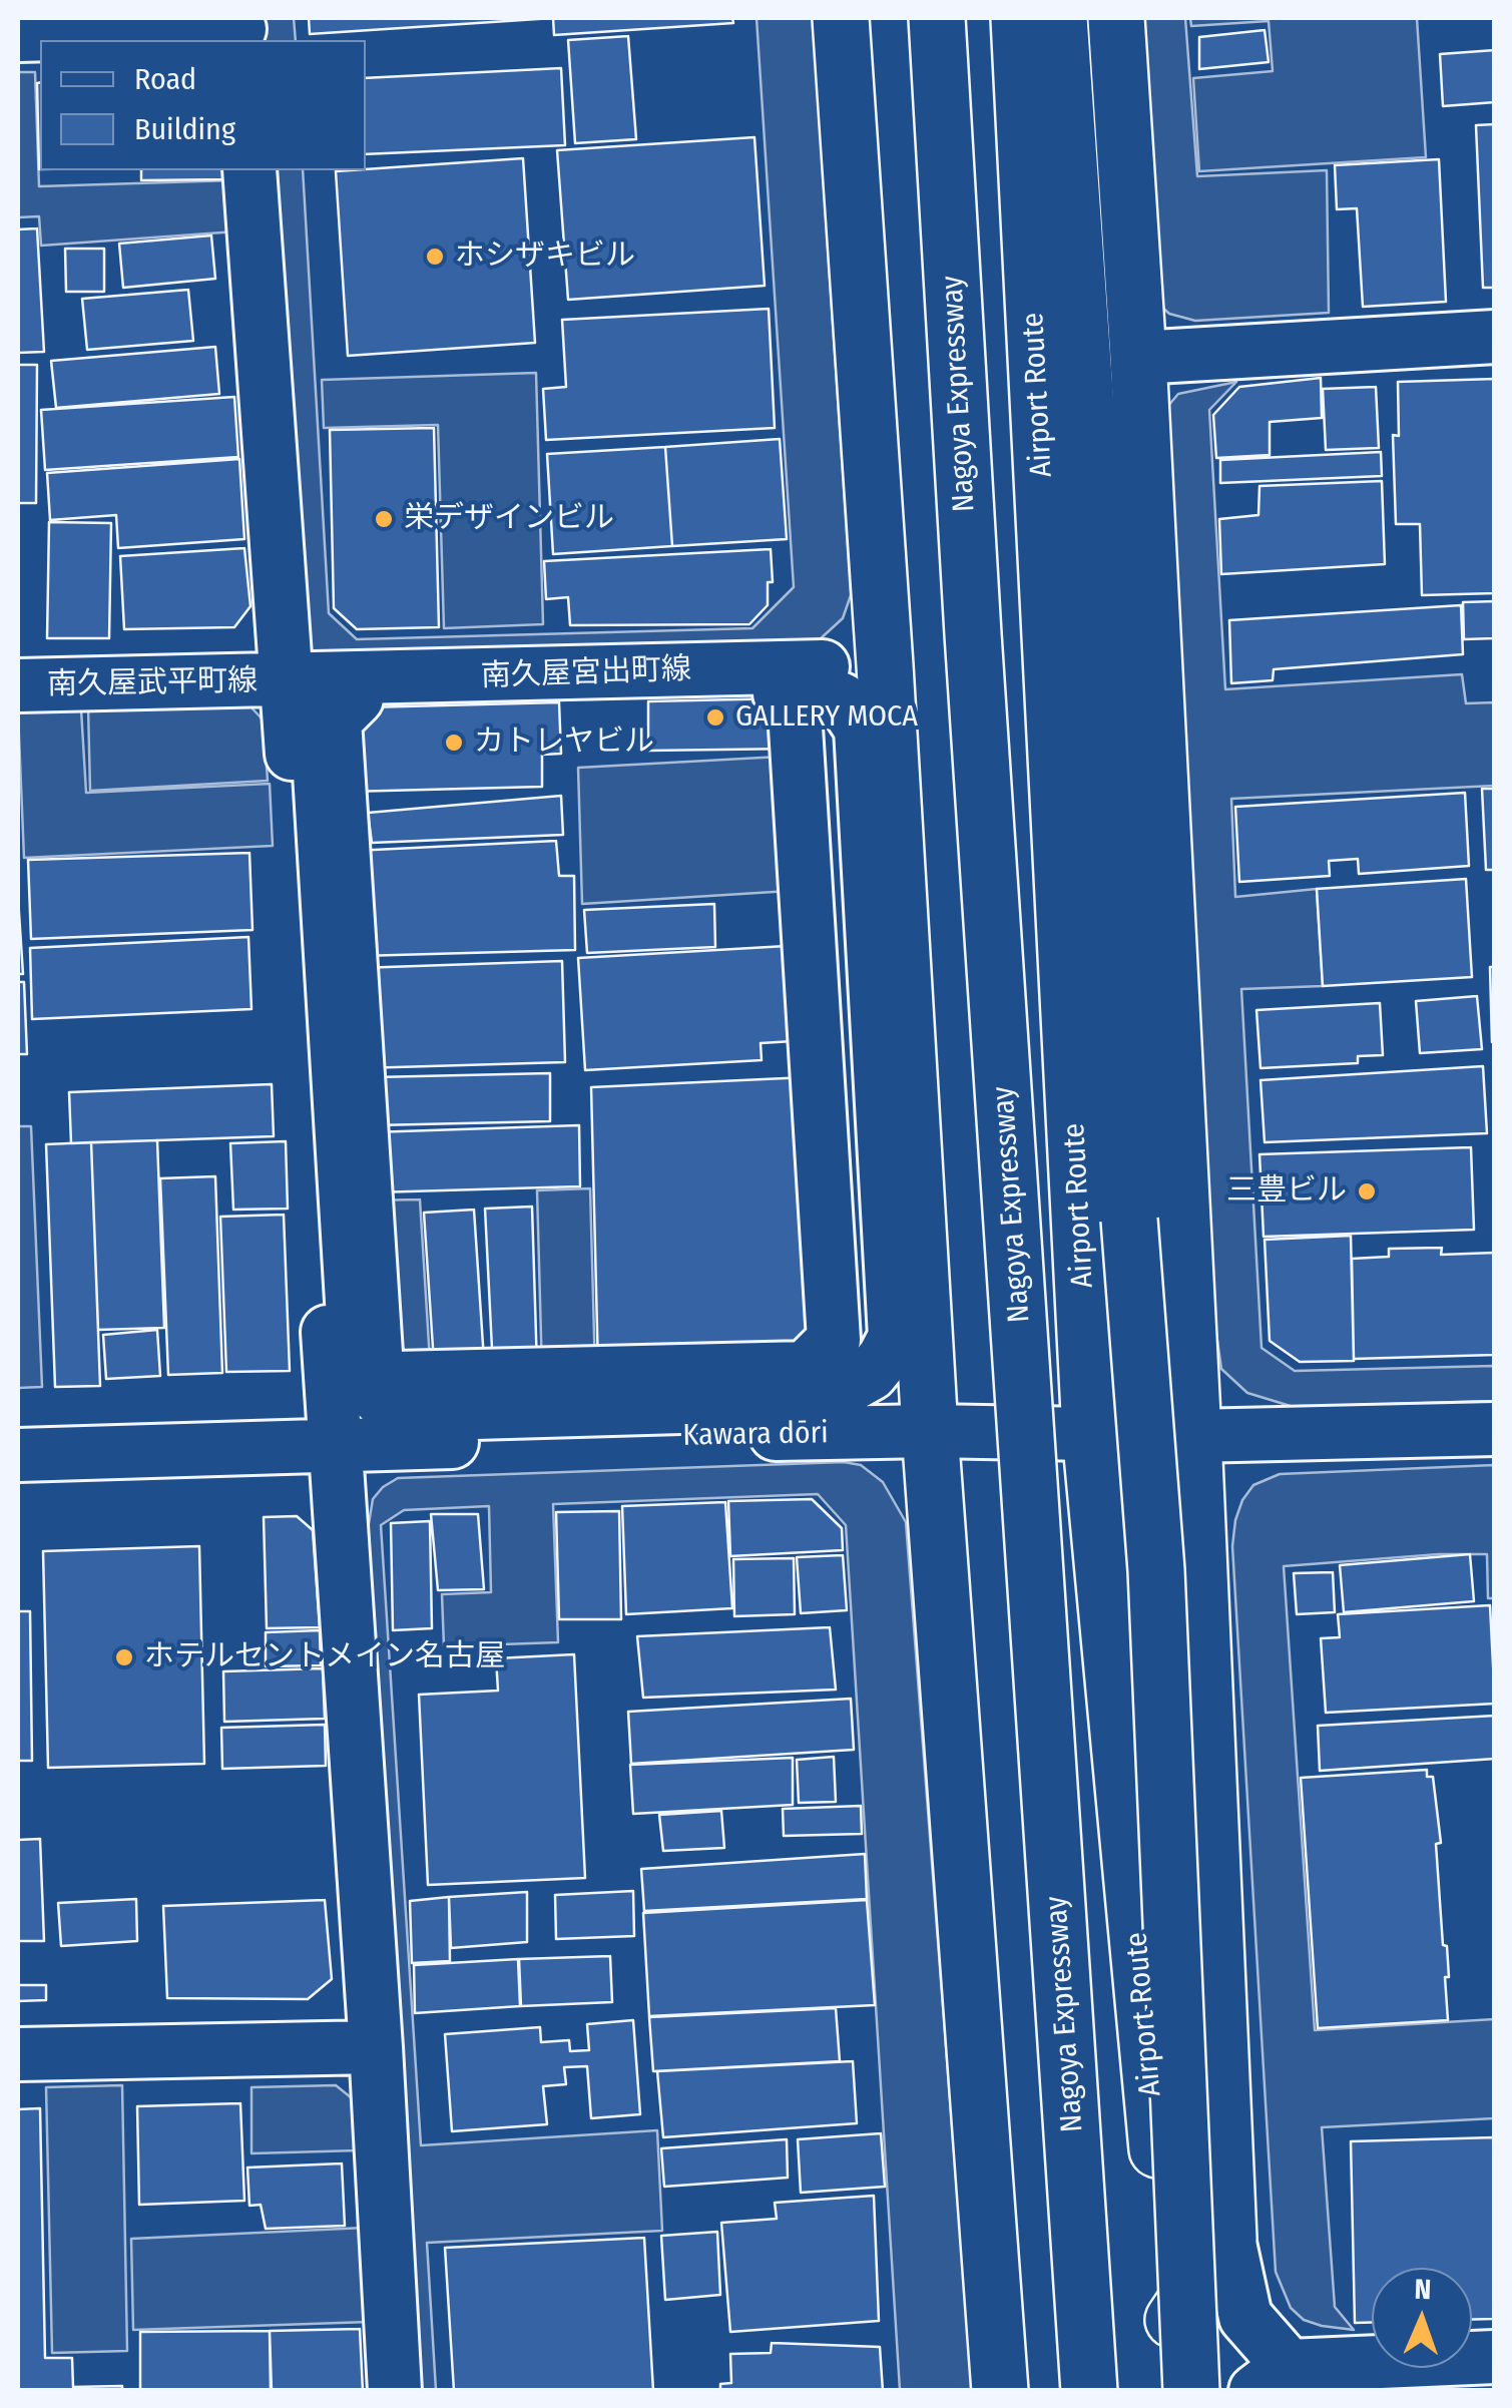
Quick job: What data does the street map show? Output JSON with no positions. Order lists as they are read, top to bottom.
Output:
{
  "streets": {
    "main road": ["Nagoya Expressway", "Airport Route"],
    "street": ["南久屋宮出町線", "南久屋武平町線", "Kawara dōri"]
  },
  "crossings": [
    ["Airport Route", "Kawara dōri"],
    ["南久屋宮出町線", "南久屋武平町線"]
  ],
  "places": [
    "ホシザキビル",
    "栄デザインビル",
    "GALLERY MOCA",
    "カトレヤビル",
    "三豊ビル",
    "ホテルセントメイン名古屋"
  ],
  "legend": ["Road", "Building"],
  "north": "top"
}
